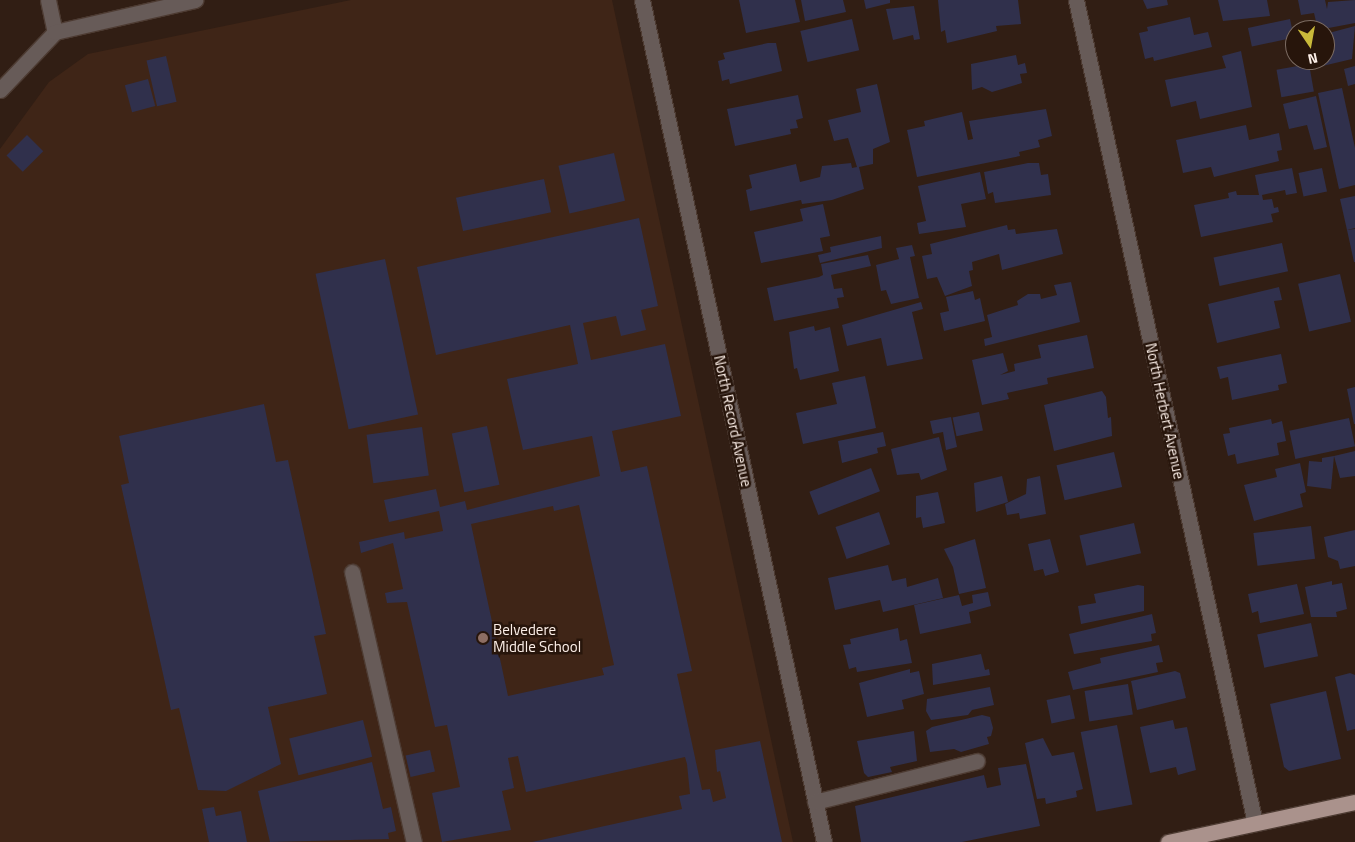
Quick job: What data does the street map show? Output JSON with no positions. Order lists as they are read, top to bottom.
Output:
{
  "streets": {
    "street": ["North Herbert Avenue", "North Record Avenue"]
  },
  "places": ["Belvedere Middle School"],
  "north": "bottom"
}
